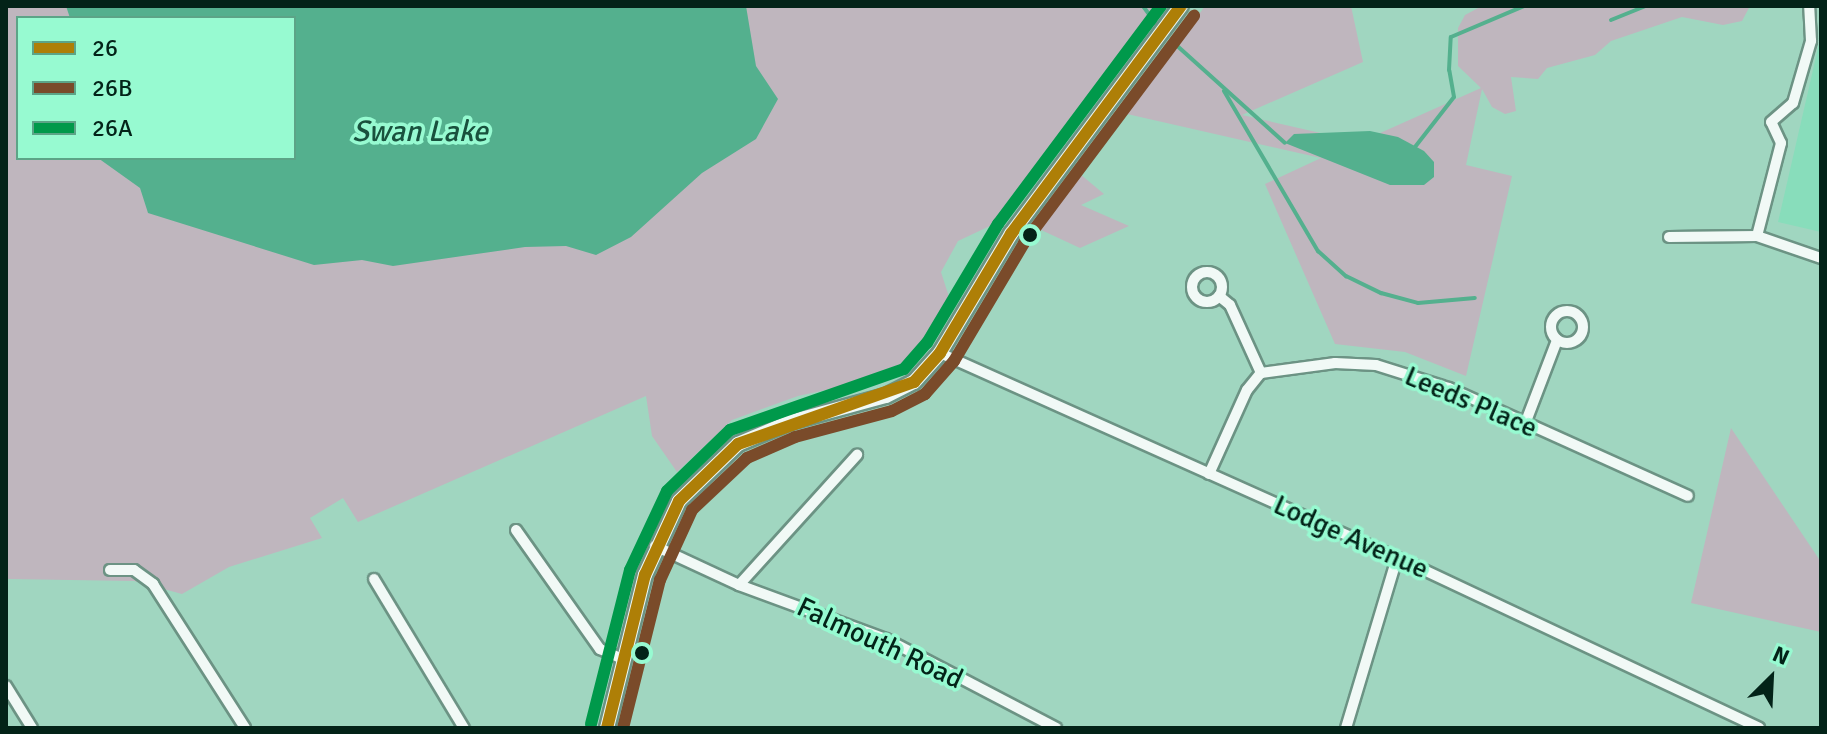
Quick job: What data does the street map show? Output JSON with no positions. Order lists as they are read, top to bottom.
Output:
{
  "streets": {
    "street": ["Leeds Place", "Lodge Avenue", "Falmouth Road"]
  },
  "water": ["Swan Lake"],
  "lines": ["transit line 26", "transit line 26A", "transit line 26B"],
  "legend": ["26", "26B", "26A"],
  "north": "top right"
}
